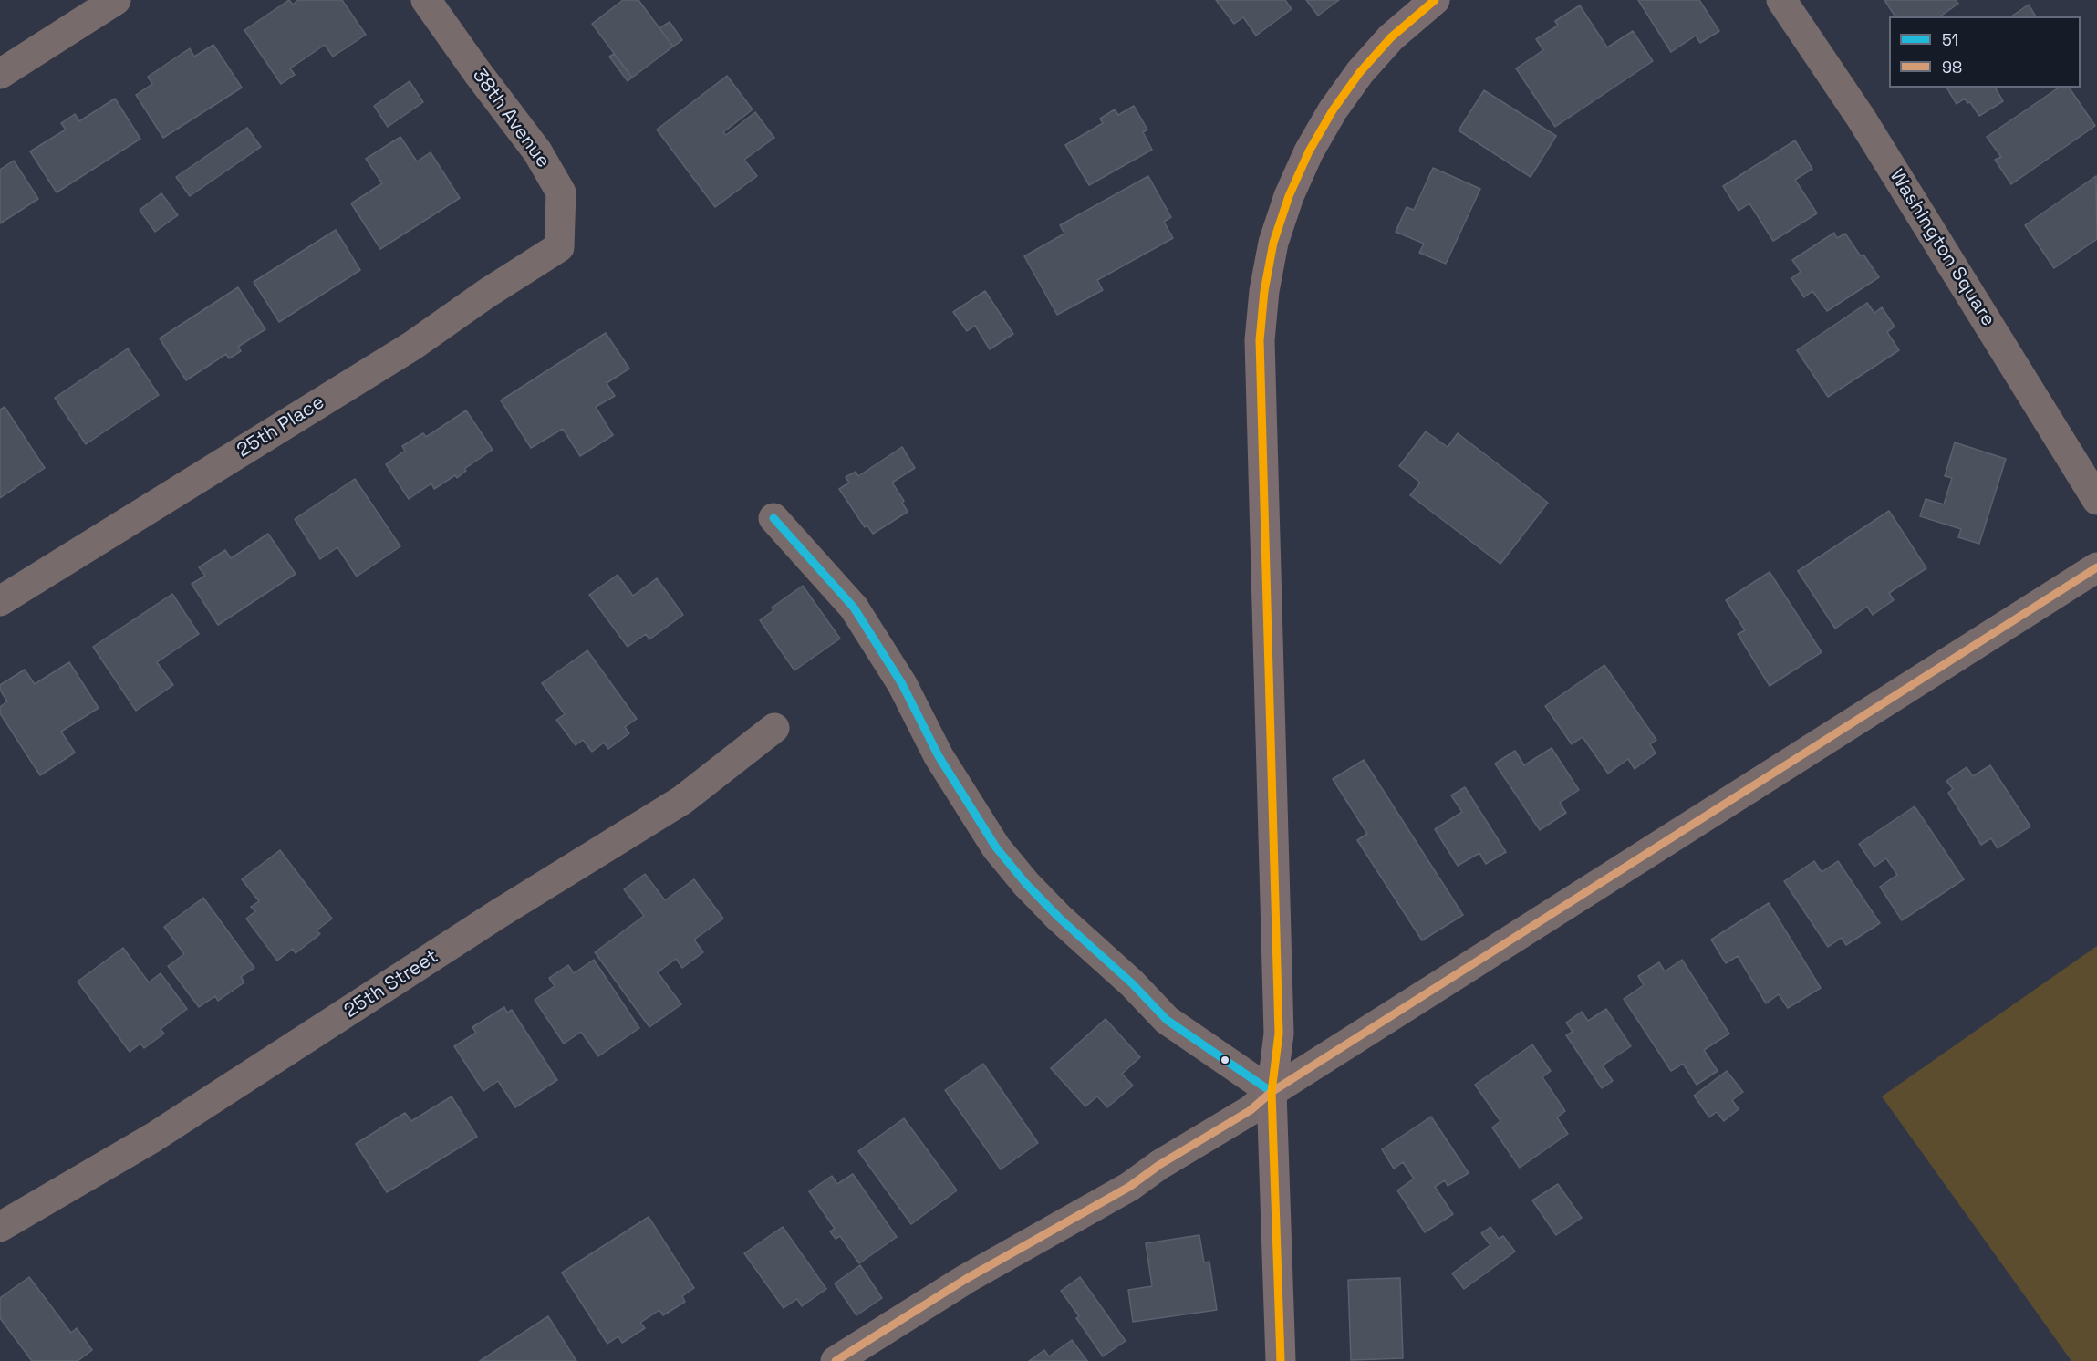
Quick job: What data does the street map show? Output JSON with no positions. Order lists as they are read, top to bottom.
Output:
{
  "streets": {
    "street": [
      "38th Avenue",
      "Washington Square",
      "25th Place",
      "25th Street"
    ]
  },
  "crossings": [
    ["38th Avenue", "25th Place"]
  ],
  "lines": ["transit line 51", "transit line 98"],
  "legend": ["51", "98"]
}
